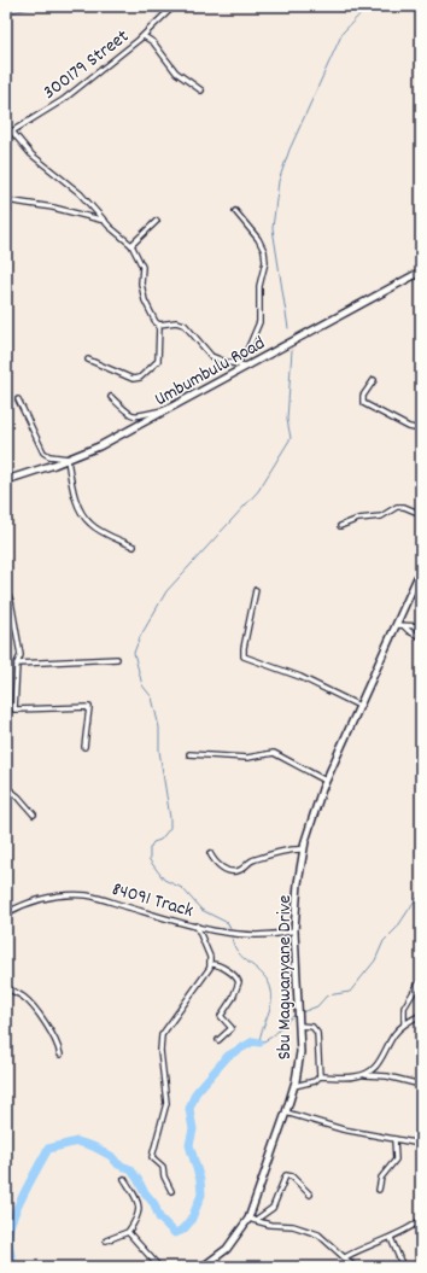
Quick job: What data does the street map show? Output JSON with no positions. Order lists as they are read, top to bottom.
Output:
{
  "streets": {
    "main road": ["Umbumbulu Road", "Sbu Magwanyane Drive"],
    "street": ["300179 Street", "84091 Track"]
  },
  "crossings": [
    ["84091 Track", "Sbu Magwanyane Drive"]
  ]
}
